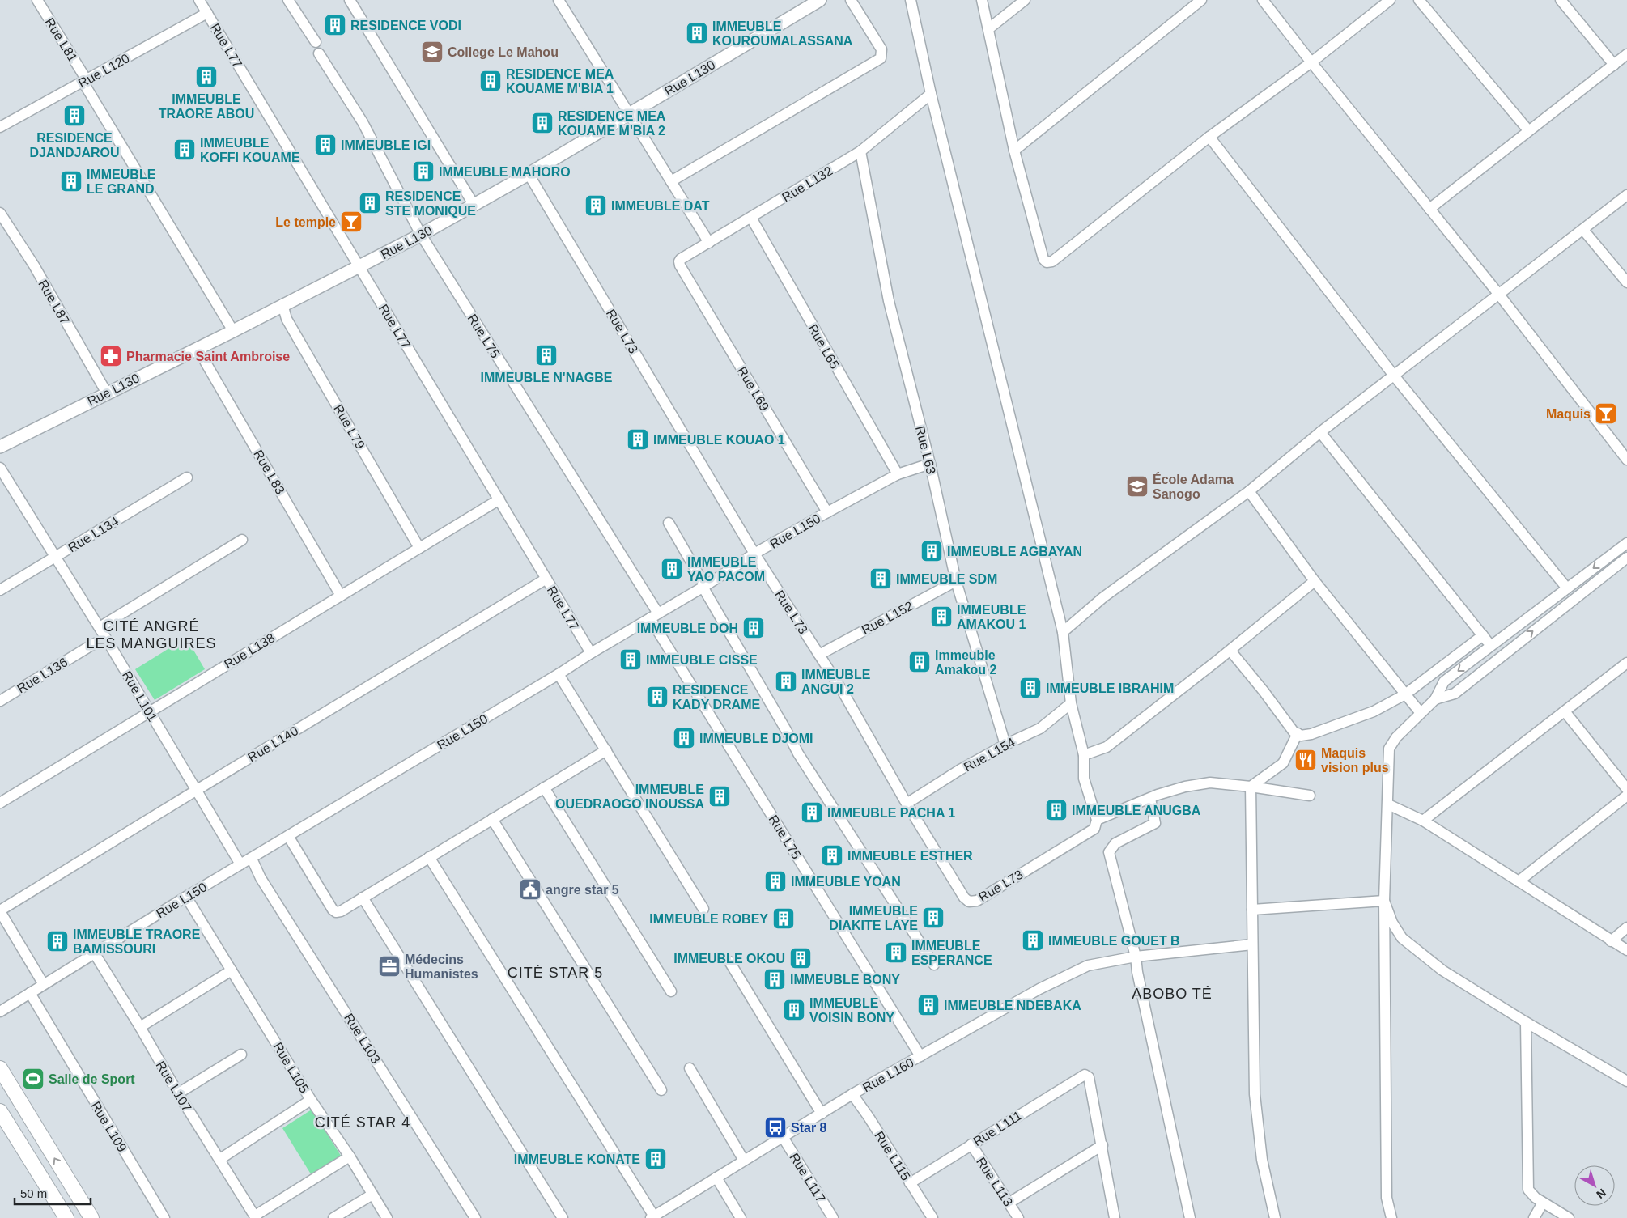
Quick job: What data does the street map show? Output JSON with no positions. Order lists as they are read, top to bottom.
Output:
{
  "streets": {
    "street": [
      "Rue L81",
      "Rue L77",
      "Rue L120",
      "Rue L130",
      "Rue L132",
      "Rue L87",
      "Rue L73",
      "Rue L75",
      "Rue L65",
      "Rue L69",
      "Rue L79",
      "Rue L63",
      "Rue L83",
      "Rue L150",
      "Rue L134",
      "Rue L152",
      "Rue L138",
      "Rue L136",
      "Rue L101",
      "Rue L140",
      "Rue L154",
      "Rue L103",
      "Rue L105",
      "Rue L160",
      "Rue L107",
      "Rue L109",
      "Rue L111",
      "Rue L115",
      "Rue L117",
      "Rue L113"
    ]
  },
  "crossings": [
    ["Rue L81", "Rue L120"],
    ["Rue L81", "Rue L130"],
    ["Rue L77", "Rue L120"],
    ["Rue L77", "Rue L130"],
    ["Rue L77", "Rue L150"],
    ["Rue L77", "Rue L138"],
    ["Rue L77", "Rue L140"],
    ["Rue L130", "Rue L87"],
    ["Rue L130", "Rue L73"],
    ["Rue L130", "Rue L75"],
    ["Rue L130", "Rue L79"],
    ["Rue L130", "Rue L83"],
    ["Rue L132", "Rue L65"],
    ["Rue L132", "Rue L69"],
    ["Rue L132", "Rue L63"],
    ["Rue L73", "Rue L150"],
    ["Rue L73", "Rue L152"],
    ["Rue L73", "Rue L154"],
    ["Rue L75", "Rue L150"],
    ["Rue L75", "Rue L160"],
    ["Rue L65", "Rue L150"],
    ["Rue L69", "Rue L150"],
    ["Rue L79", "Rue L138"],
    ["Rue L63", "Rue L150"],
    ["Rue L63", "Rue L152"],
    ["Rue L63", "Rue L154"],
    ["Rue L83", "Rue L138"],
    ["Rue L150", "Rue L101"],
    ["Rue L150", "Rue L103"],
    ["Rue L150", "Rue L105"],
    ["Rue L150", "Rue L107"],
    ["Rue L150", "Rue L109"],
    ["Rue L134", "Rue L101"],
    ["Rue L138", "Rue L101"],
    ["Rue L136", "Rue L101"],
    ["Rue L101", "Rue L140"],
    ["Rue L160", "Rue L115"],
    ["Rue L160", "Rue L117"],
    ["Rue L111", "Rue L115"],
    ["Rue L111", "Rue L113"]
  ],
  "districts": [
    "CITÉ ANGRÉ LES MANGUIRES",
    "CITÉ STAR 5",
    "ABOBO TÉ",
    "CITÉ STAR 4"
  ],
  "places": {
    "building": [
      "RESIDENCE VODI",
      "IMMEUBLE KOUROUMALASSANA",
      "IMMEUBLE TRAORE ABOU",
      "RESIDENCE MEA KOUAME M'BIA 1",
      "RESIDENCE DJANDJAROU",
      "RESIDENCE MEA KOUAME M'BIA 2",
      "IMMEUBLE IGI",
      "IMMEUBLE KOFFI KOUAME",
      "IMMEUBLE MAHORO",
      "IMMEUBLE LE GRAND",
      "RESIDENCE STE MONIQUE",
      "IMMEUBLE DAT",
      "IMMEUBLE N'NAGBE",
      "IMMEUBLE KOUAO 1",
      "IMMEUBLE AGBAYAN",
      "IMMEUBLE YAO PACOM",
      "IMMEUBLE SDM",
      "IMMEUBLE AMAKOU 1",
      "IMMEUBLE DOH",
      "IMMEUBLE CISSE",
      "Immeuble Amakou 2",
      "IMMEUBLE ANGUI 2",
      "IMMEUBLE IBRAHIM",
      "RESIDENCE KADY DRAME",
      "IMMEUBLE DJOMI",
      "IMMEUBLE OUEDRAOGO INOUSSA",
      "IMMEUBLE ANUGBA",
      "IMMEUBLE PACHA 1",
      "IMMEUBLE ESTHER",
      "IMMEUBLE YOAN",
      "IMMEUBLE DIAKITE LAYE",
      "IMMEUBLE ROBEY",
      "IMMEUBLE GOUET B",
      "IMMEUBLE TRAORE BAMISSOURI",
      "IMMEUBLE ESPERANCE",
      "IMMEUBLE OKOU",
      "IMMEUBLE BONY",
      "IMMEUBLE NDEBAKA",
      "IMMEUBLE VOISIN BONY",
      "IMMEUBLE KONATE"
    ],
    "school or university": ["College Le Mahou", "École Adama Sanogo"],
    "bar": ["Le temple", "Maquis"],
    "pharmacy": ["Pharmacie Saint Ambroise"],
    "restaurant": ["Maquis vision plus"],
    "public building": ["angre star 5"],
    "office": ["Médecins Humanistes"],
    "sports": ["Salle de Sport"],
    "bus stop": ["Star 8"]
  },
  "scale_bar": "50 m",
  "north": "bottom right"
}
